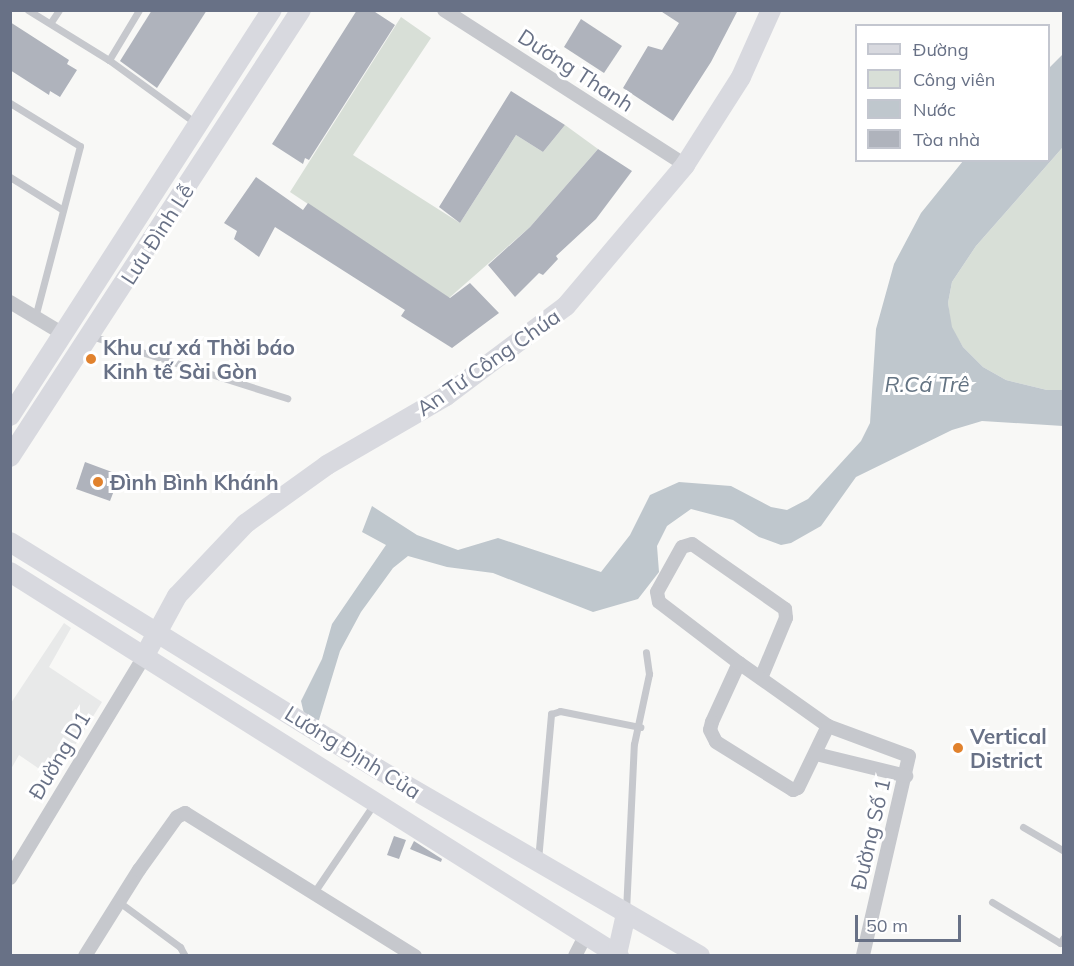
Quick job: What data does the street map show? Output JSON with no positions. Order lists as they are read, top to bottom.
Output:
{
  "streets": {
    "street": [
      "Dương Thanh",
      "Lưu Đình Lễ",
      "An Tư Công Chúa",
      "Lương Định Của",
      "Đường D1",
      "Đường Số 1"
    ]
  },
  "crossings": [
    ["Dương Thanh", "An Tư Công Chúa"],
    ["An Tư Công Chúa", "Lương Định Của"],
    ["An Tư Công Chúa", "Đường D1"],
    ["Lương Định Của", "Đường D1"]
  ],
  "water": ["R.Cá Trê"],
  "places": ["Khu cư xá Thời báo Kinh tế Sài Gòn", "Đình Bình Khánh", "Vertical District"],
  "legend": [
    "Đường",
    "Công viên",
    "Nước",
    "Tòa nhà"
  ],
  "scale_bar": "50 m"
}
